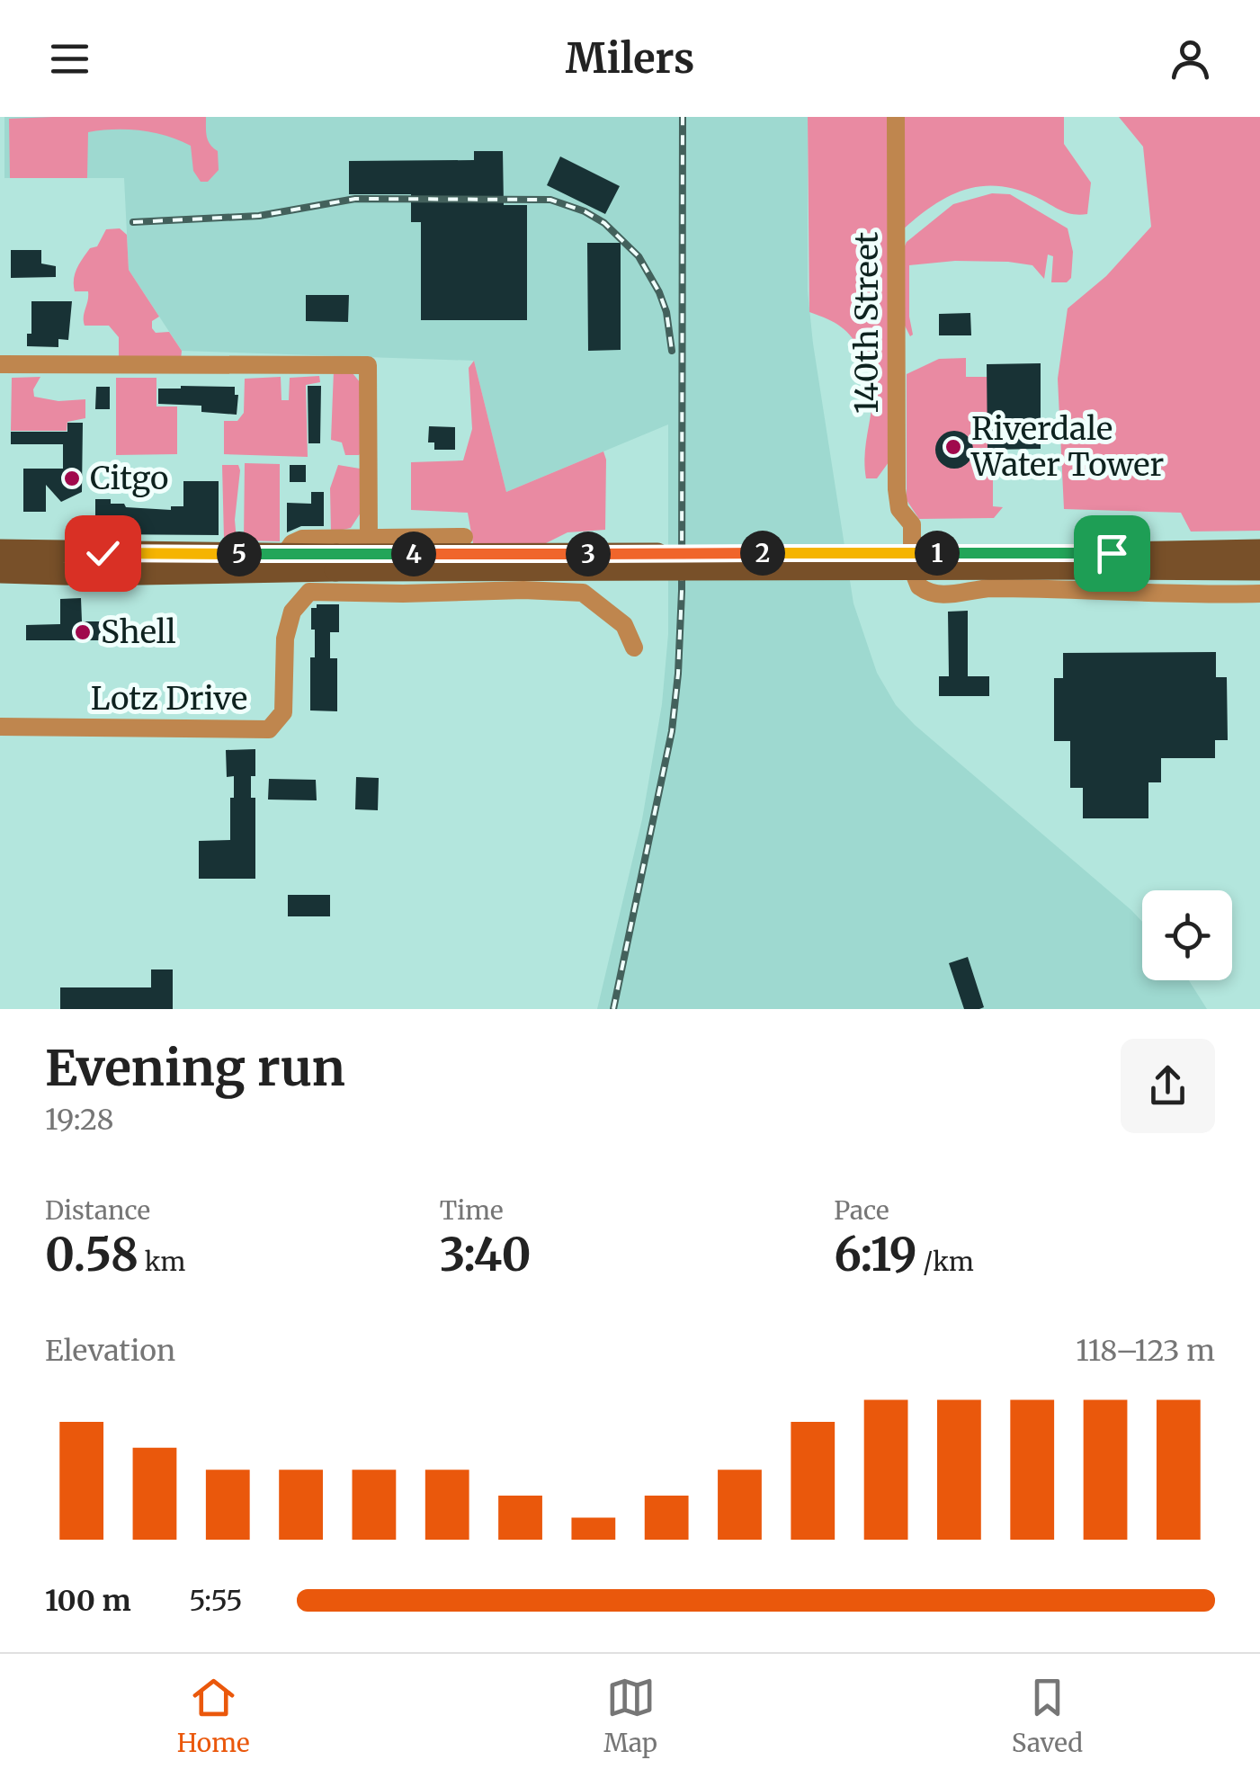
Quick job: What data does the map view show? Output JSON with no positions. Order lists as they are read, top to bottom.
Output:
{
  "streets": {
    "street": ["140th Street", "Lotz Drive"]
  },
  "places": ["Riverdale Water Tower", "Citgo", "Shell"],
  "page": {
    "header": "Milers",
    "pins": [
      "1",
      "2",
      "3",
      "4",
      "5"
    ],
    "heading": ["Evening run", "19:28"],
    "stats": [
      ["Distance", "0.58 km"],
      ["Time", "3:40"],
      ["Pace", "6:19 /km"]
    ],
    "chart": ["Elevation", "118–123 m"],
    "list": [
      {
        "name": "100 m",
        "note": "5:55"
      }
    ],
    "tabs": ["Home", "Map", "Saved"]
  }
}
